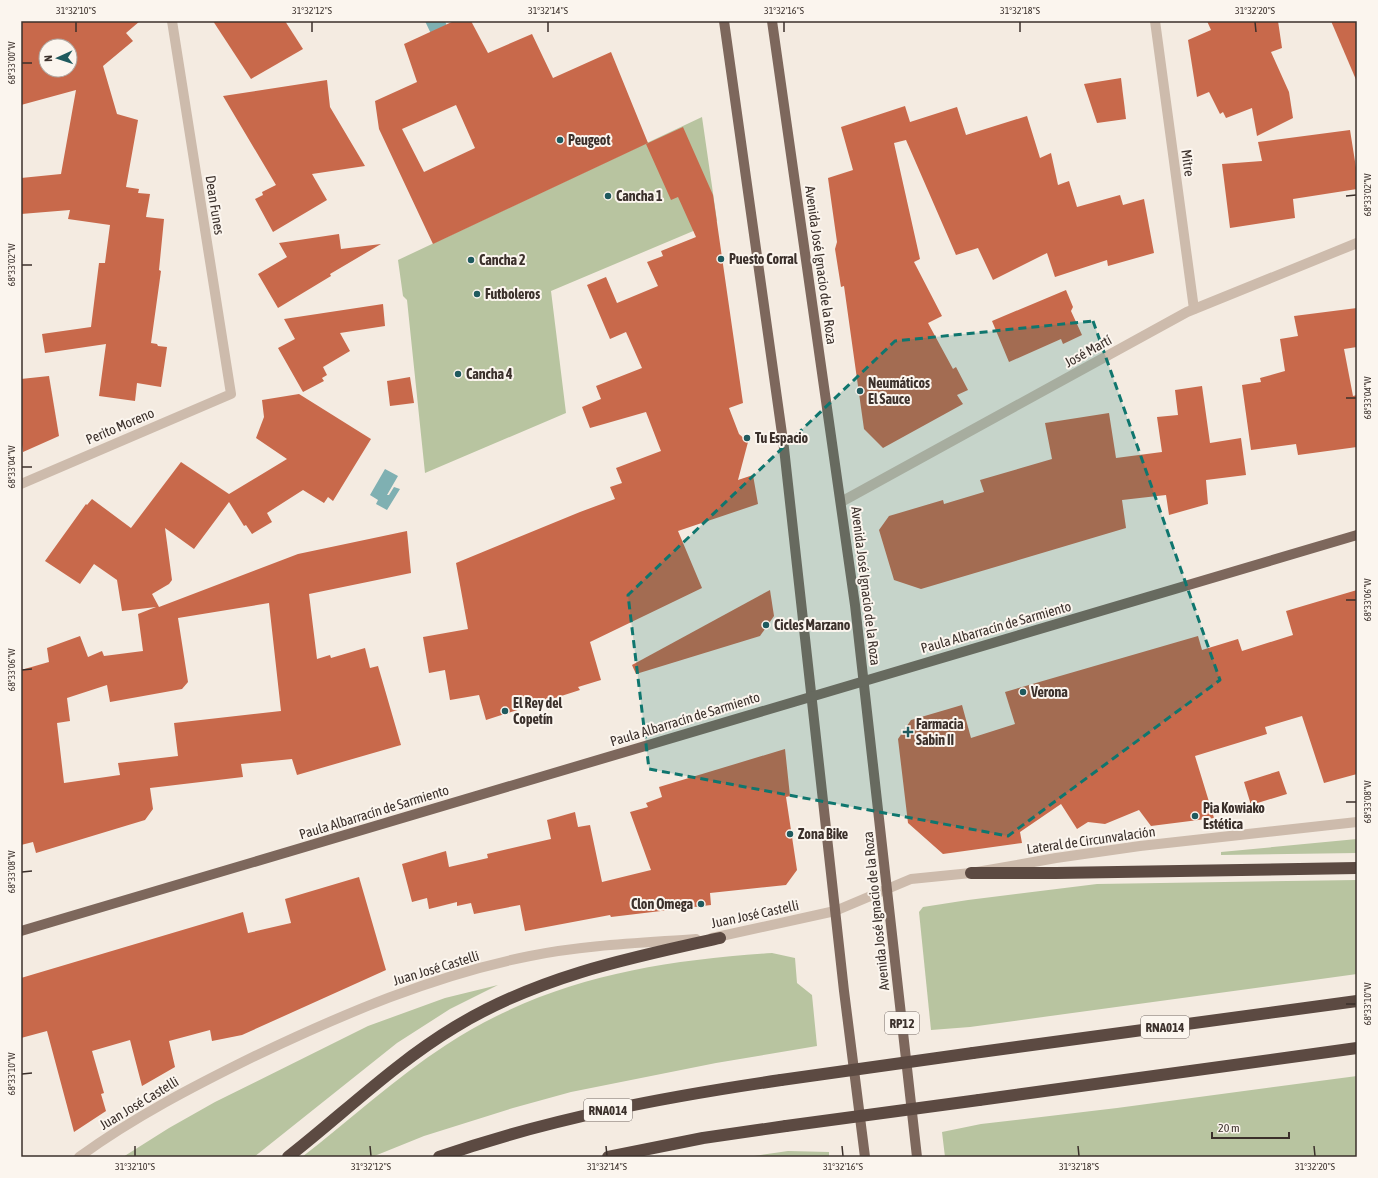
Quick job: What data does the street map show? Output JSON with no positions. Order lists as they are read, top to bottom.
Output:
{
  "streets": {
    "highway": ["RNA014"],
    "main road": ["Avenida José Ignacio de la Roza", "Paula Albarracín de Sarmiento", "RP12"],
    "street": [
      "Mitre",
      "Dean Funes",
      "José Martí",
      "Perito Moreno",
      "Lateral de Circunvalación",
      "Juan José Castelli"
    ]
  },
  "crossings": [
    ["Mitre", "José Martí"],
    ["Dean Funes", "Perito Moreno"],
    ["Avenida José Ignacio de la Roza", "José Martí"],
    ["Avenida José Ignacio de la Roza", "Paula Albarracín de Sarmiento"],
    ["Avenida José Ignacio de la Roza", "Lateral de Circunvalación"],
    ["Lateral de Circunvalación", "Juan José Castelli"]
  ],
  "places": {
    "other": [
      "Peugeot",
      "Cancha 1",
      "Puesto Corral",
      "Cancha 2",
      "Futboleros",
      "Cancha 4",
      "Neumáticos El Sauce",
      "Tu Espacio",
      "Cicles Marzano",
      "Verona",
      "El Rey del Copetín",
      "Pia Kowiako Estética",
      "Zona Bike",
      "Clon Omega"
    ],
    "health": ["Farmacia Sabin II"]
  },
  "scale_bar": "20 m",
  "north": "left",
  "coordinates": [
    "31°32'10\"S",
    "31°32'12\"S",
    "31°32'14\"S",
    "31°32'16\"S",
    "31°32'18\"S",
    "31°32'20\"S",
    "68°33'00\"W",
    "68°33'02\"W",
    "68°33'04\"W",
    "68°33'06\"W",
    "68°33'08\"W",
    "68°33'10\"W"
  ]
}
